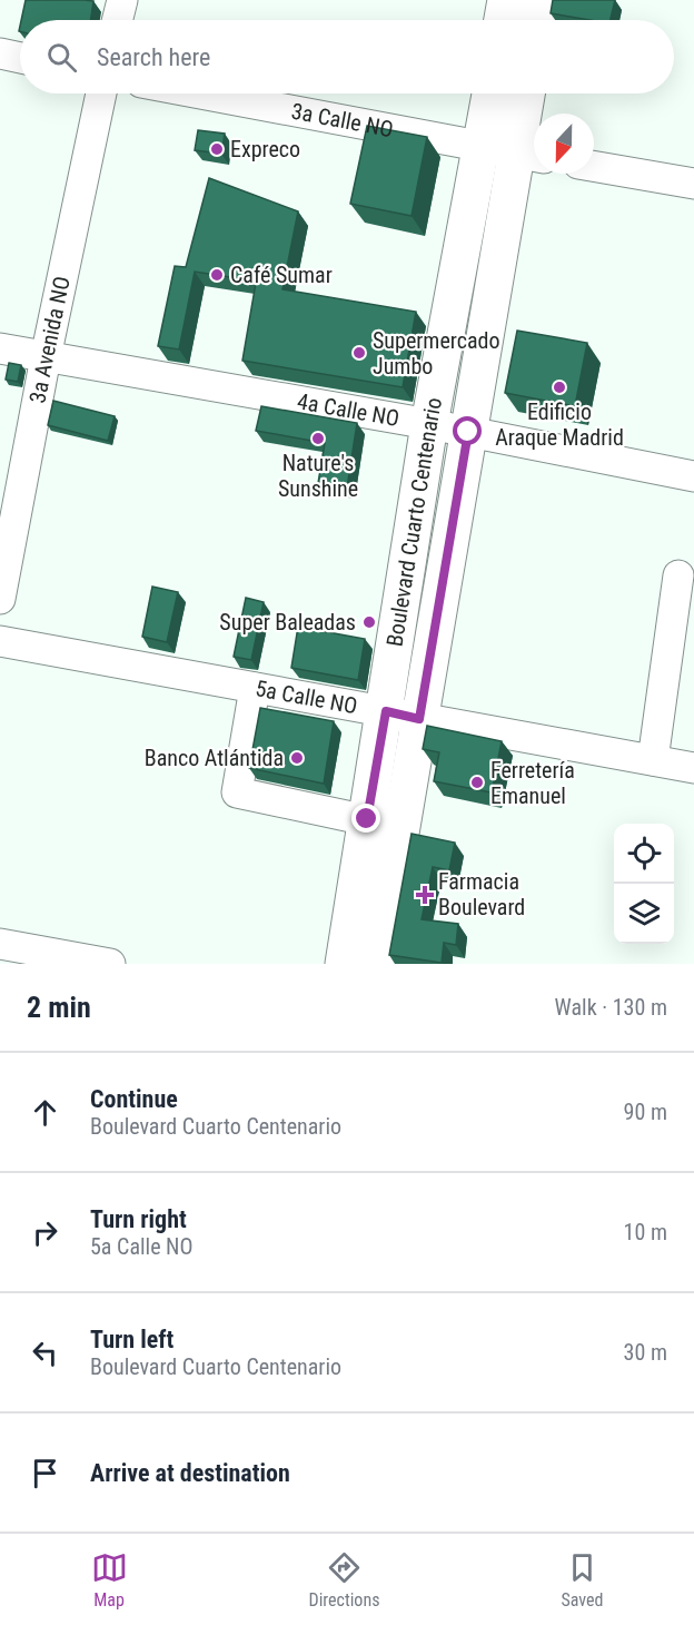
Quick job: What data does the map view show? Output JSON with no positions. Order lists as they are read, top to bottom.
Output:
{
  "streets": {
    "main road": ["Boulevard Cuarto Centenario"],
    "street": [
      "3a Calle NO",
      "3a Avenida NO",
      "4a Calle NO",
      "5a Calle NO"
    ]
  },
  "crossings": [
    ["3a Calle NO", "Boulevard Cuarto Centenario"],
    ["3a Avenida NO", "4a Calle NO"],
    ["4a Calle NO", "Boulevard Cuarto Centenario"],
    ["Boulevard Cuarto Centenario", "5a Calle NO"]
  ],
  "places": {
    "other": [
      "Expreco",
      "Café Sumar",
      "Supermercado Jumbo",
      "Edificio Araque Madrid",
      "Nature's Sunshine",
      "Super Baleadas",
      "Banco Atlántida",
      "Ferretería Emanuel"
    ],
    "health": ["Farmacia Boulevard"]
  },
  "north": "bottom",
  "page": {
    "search": "Search here",
    "heading": ["2 min", "Walk · 130 m"],
    "list": [
      ["Continue", "Boulevard Cuarto Centenario", "90 m"],
      ["Turn right", "5a Calle NO", "10 m"],
      ["Turn left", "Boulevard Cuarto Centenario", "30 m"],
      "Arrive at destination"
    ],
    "nav": ["Map", "Directions", "Saved"]
  }
}
